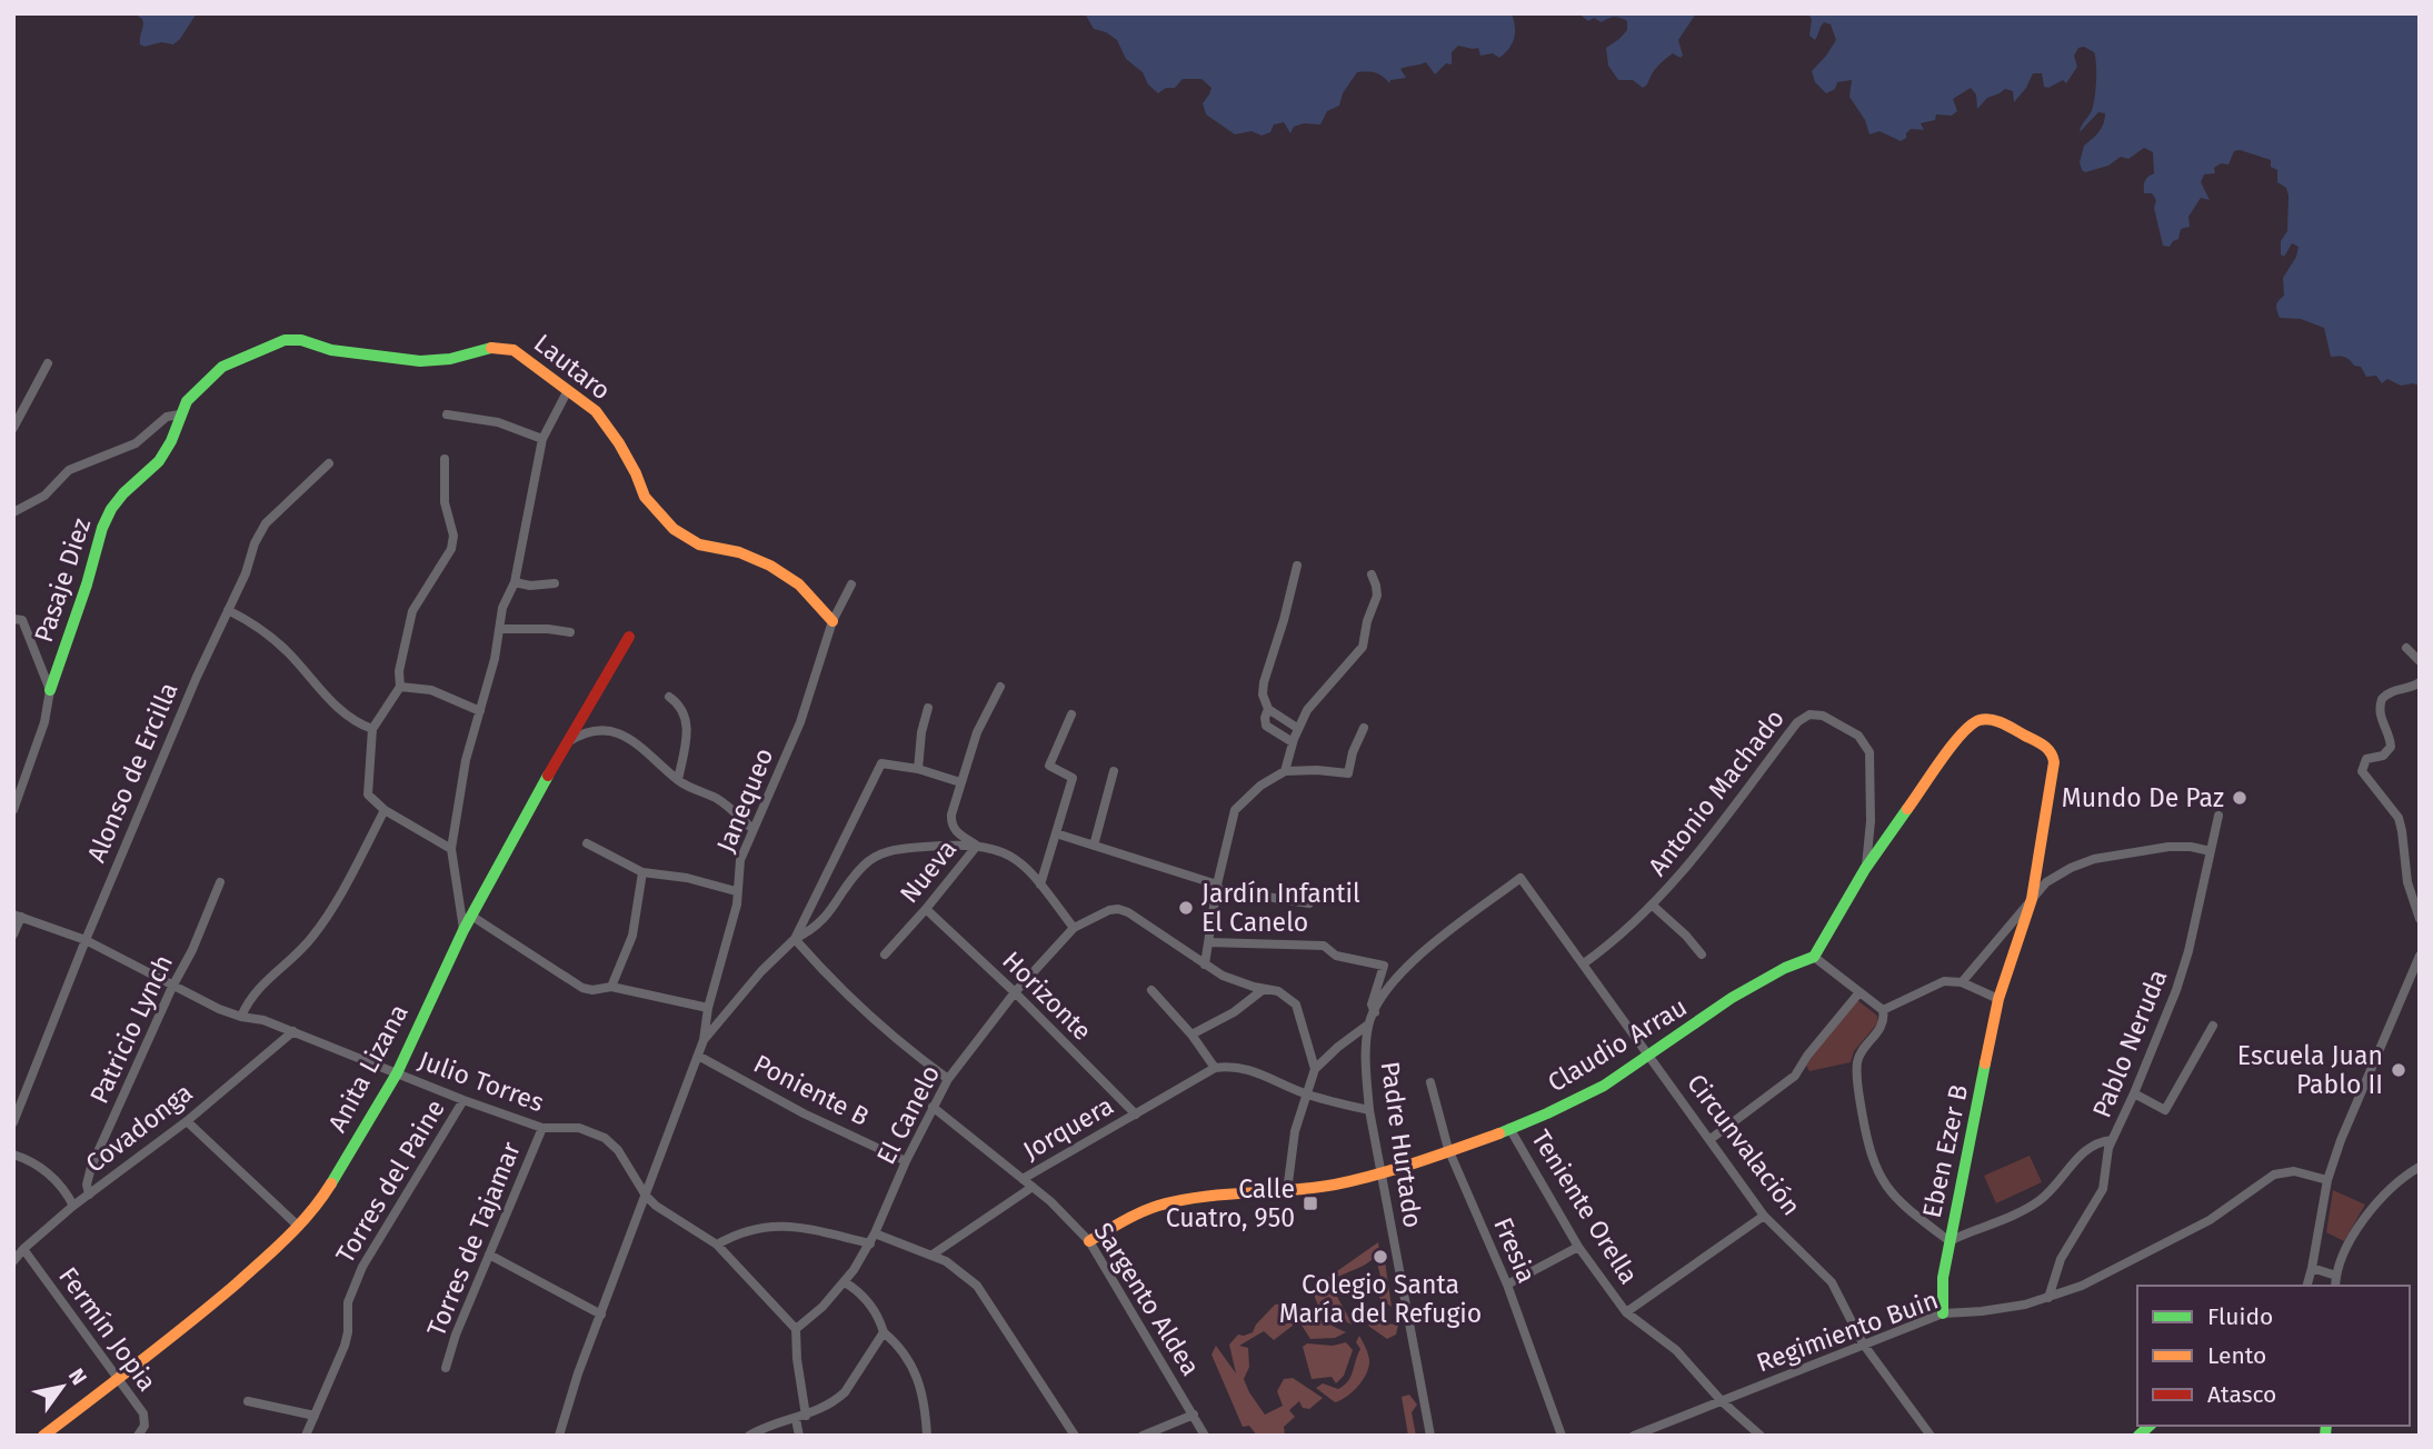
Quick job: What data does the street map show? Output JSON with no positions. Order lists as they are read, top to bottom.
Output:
{
  "streets": {
    "street": [
      "Lautaro",
      "Pasaje Diez",
      "Alonso de Ercilla",
      "Antonio Machado",
      "Janequeo",
      "Nueva",
      "Horizonte",
      "Patricio Lynch",
      "Pablo Neruda",
      "Claudio Arrau",
      "Anita Lizana",
      "Julio Torres",
      "Poniente B",
      "El Canelo",
      "Covadonga",
      "Jorquera",
      "Padre Hurtado",
      "Circunvalación",
      "Eben Ezer B",
      "Torres del Paine",
      "Teniente Orella",
      "Torres de Tajamar",
      "Fresia",
      "Sargento Aldea",
      "Fermín Jopia",
      "Regimiento Buin"
    ]
  },
  "crossings": [
    ["Lautaro", "Pasaje Diez"],
    ["Lautaro", "Janequeo"],
    ["Alonso de Ercilla", "Julio Torres"],
    ["Antonio Machado", "Circunvalación"],
    ["Antonio Machado", "Eben Ezer B"],
    ["Nueva", "Horizonte"],
    ["Horizonte", "El Canelo"],
    ["Horizonte", "Jorquera"],
    ["Patricio Lynch", "Julio Torres"],
    ["Patricio Lynch", "Covadonga"],
    ["Pablo Neruda", "Eben Ezer B"],
    ["Claudio Arrau", "Padre Hurtado"],
    ["Claudio Arrau", "Circunvalación"],
    ["Claudio Arrau", "Teniente Orella"],
    ["Claudio Arrau", "Fresia"],
    ["Claudio Arrau", "Sargento Aldea"],
    ["Anita Lizana", "Julio Torres"],
    ["Anita Lizana", "Fermín Jopia"],
    ["Julio Torres", "El Canelo"],
    ["Julio Torres", "Covadonga"],
    ["Julio Torres", "Torres del Paine"],
    ["Julio Torres", "Torres de Tajamar"],
    ["Poniente B", "El Canelo"],
    ["El Canelo", "Sargento Aldea"],
    ["Covadonga", "Fermín Jopia"],
    ["Jorquera", "Sargento Aldea"],
    ["Padre Hurtado", "Circunvalación"],
    ["Circunvalación", "Regimiento Buin"],
    ["Eben Ezer B", "Regimiento Buin"],
    ["Teniente Orella", "Regimiento Buin"]
  ],
  "places": {
    "other": [
      "Mundo De Paz",
      "Jardín Infantil El Canelo",
      "Escuela Juan Pablo II",
      "Colegio Santa María del Refugio"
    ],
    "transit": ["Calle Cuatro, 950"]
  },
  "legend": ["Fluido", "Lento", "Atasco"],
  "north": "top right"
}
